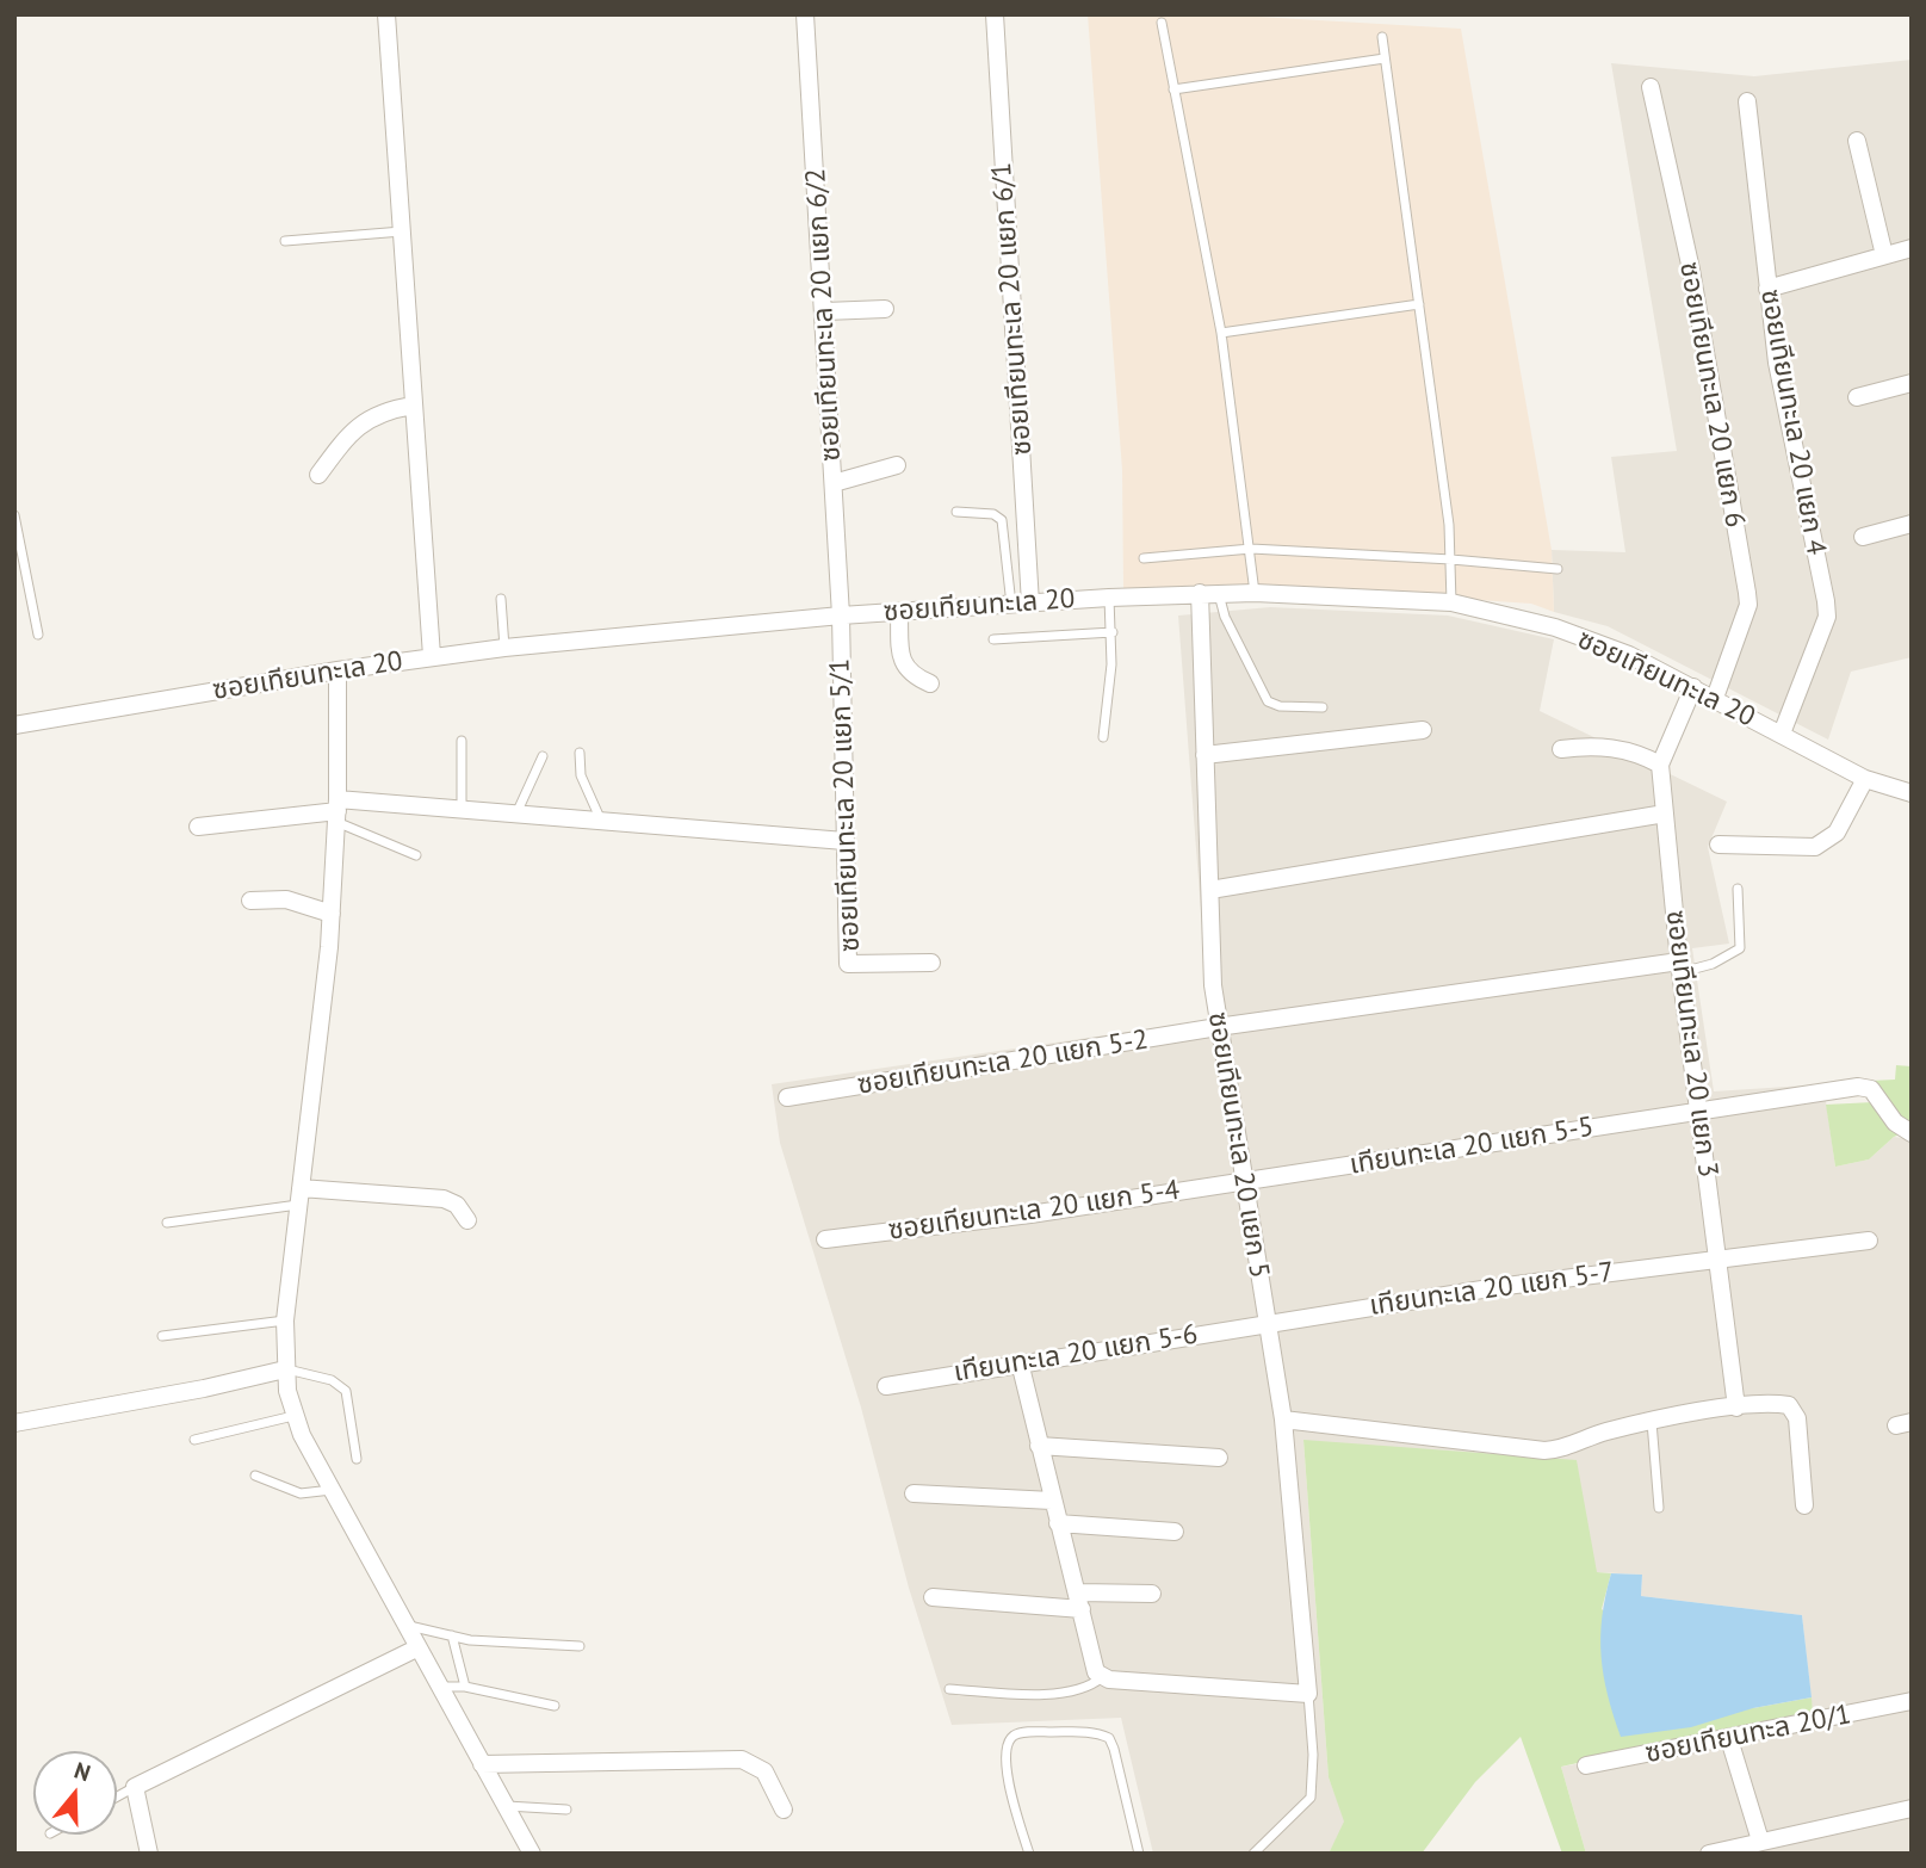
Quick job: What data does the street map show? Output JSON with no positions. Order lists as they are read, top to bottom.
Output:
{
  "streets": {
    "street": [
      "ซอยเทียนทะเล 20 แยก 6/1",
      "ซอยเทียนทะเล 20 แยก 6/2",
      "ซอยเทียนทะเล 20 แยก 6",
      "ซอยเทียนทะเล 20 แยก 4",
      "ซอยเทียนทะเล 20",
      "ซอยเทียนทะเล 20 แยก 5/1",
      "ซอยเทียนทะเล 20 แยก 3",
      "ซอยเทียนทะเล 20 แยก 5-2",
      "ซอยเทียนทะเล 20 แยก 5",
      "เทียนทะเล 20 แยก 5-5",
      "ซอยเทียนทะเล 20 แยก 5-4",
      "เทียนทะเล 20 แยก 5-7",
      "เทียนทะเล 20 แยก 5-6",
      "ซอยเทียนทะล 20/1"
    ]
  },
  "crossings": [
    ["ซอยเทียนทะเล 20 แยก 6/1", "ซอยเทียนทะเล 20"],
    ["ซอยเทียนทะเล 20 แยก 6/2", "ซอยเทียนทะเล 20"],
    ["ซอยเทียนทะเล 20 แยก 6/2", "ซอยเทียนทะเล 20 แยก 5/1"],
    ["ซอยเทียนทะเล 20 แยก 6", "ซอยเทียนทะเล 20"],
    ["ซอยเทียนทะเล 20 แยก 4", "ซอยเทียนทะเล 20"],
    ["ซอยเทียนทะเล 20", "ซอยเทียนทะเล 20 แยก 5/1"],
    ["ซอยเทียนทะเล 20", "ซอยเทียนทะเล 20 แยก 3"],
    ["ซอยเทียนทะเล 20", "ซอยเทียนทะเล 20 แยก 5"],
    ["ซอยเทียนทะเล 20 แยก 3", "ซอยเทียนทะเล 20 แยก 5-2"],
    ["ซอยเทียนทะเล 20 แยก 3", "เทียนทะเล 20 แยก 5-5"],
    ["ซอยเทียนทะเล 20 แยก 3", "เทียนทะเล 20 แยก 5-7"],
    ["ซอยเทียนทะเล 20 แยก 5-2", "ซอยเทียนทะเล 20 แยก 5"],
    ["ซอยเทียนทะเล 20 แยก 5", "เทียนทะเล 20 แยก 5-5"],
    ["ซอยเทียนทะเล 20 แยก 5", "ซอยเทียนทะเล 20 แยก 5-4"],
    ["ซอยเทียนทะเล 20 แยก 5", "เทียนทะเล 20 แยก 5-7"],
    ["ซอยเทียนทะเล 20 แยก 5", "เทียนทะเล 20 แยก 5-6"],
    ["เทียนทะเล 20 แยก 5-5", "ซอยเทียนทะเล 20 แยก 5-4"],
    ["เทียนทะเล 20 แยก 5-7", "เทียนทะเล 20 แยก 5-6"]
  ],
  "north": "top"
}
